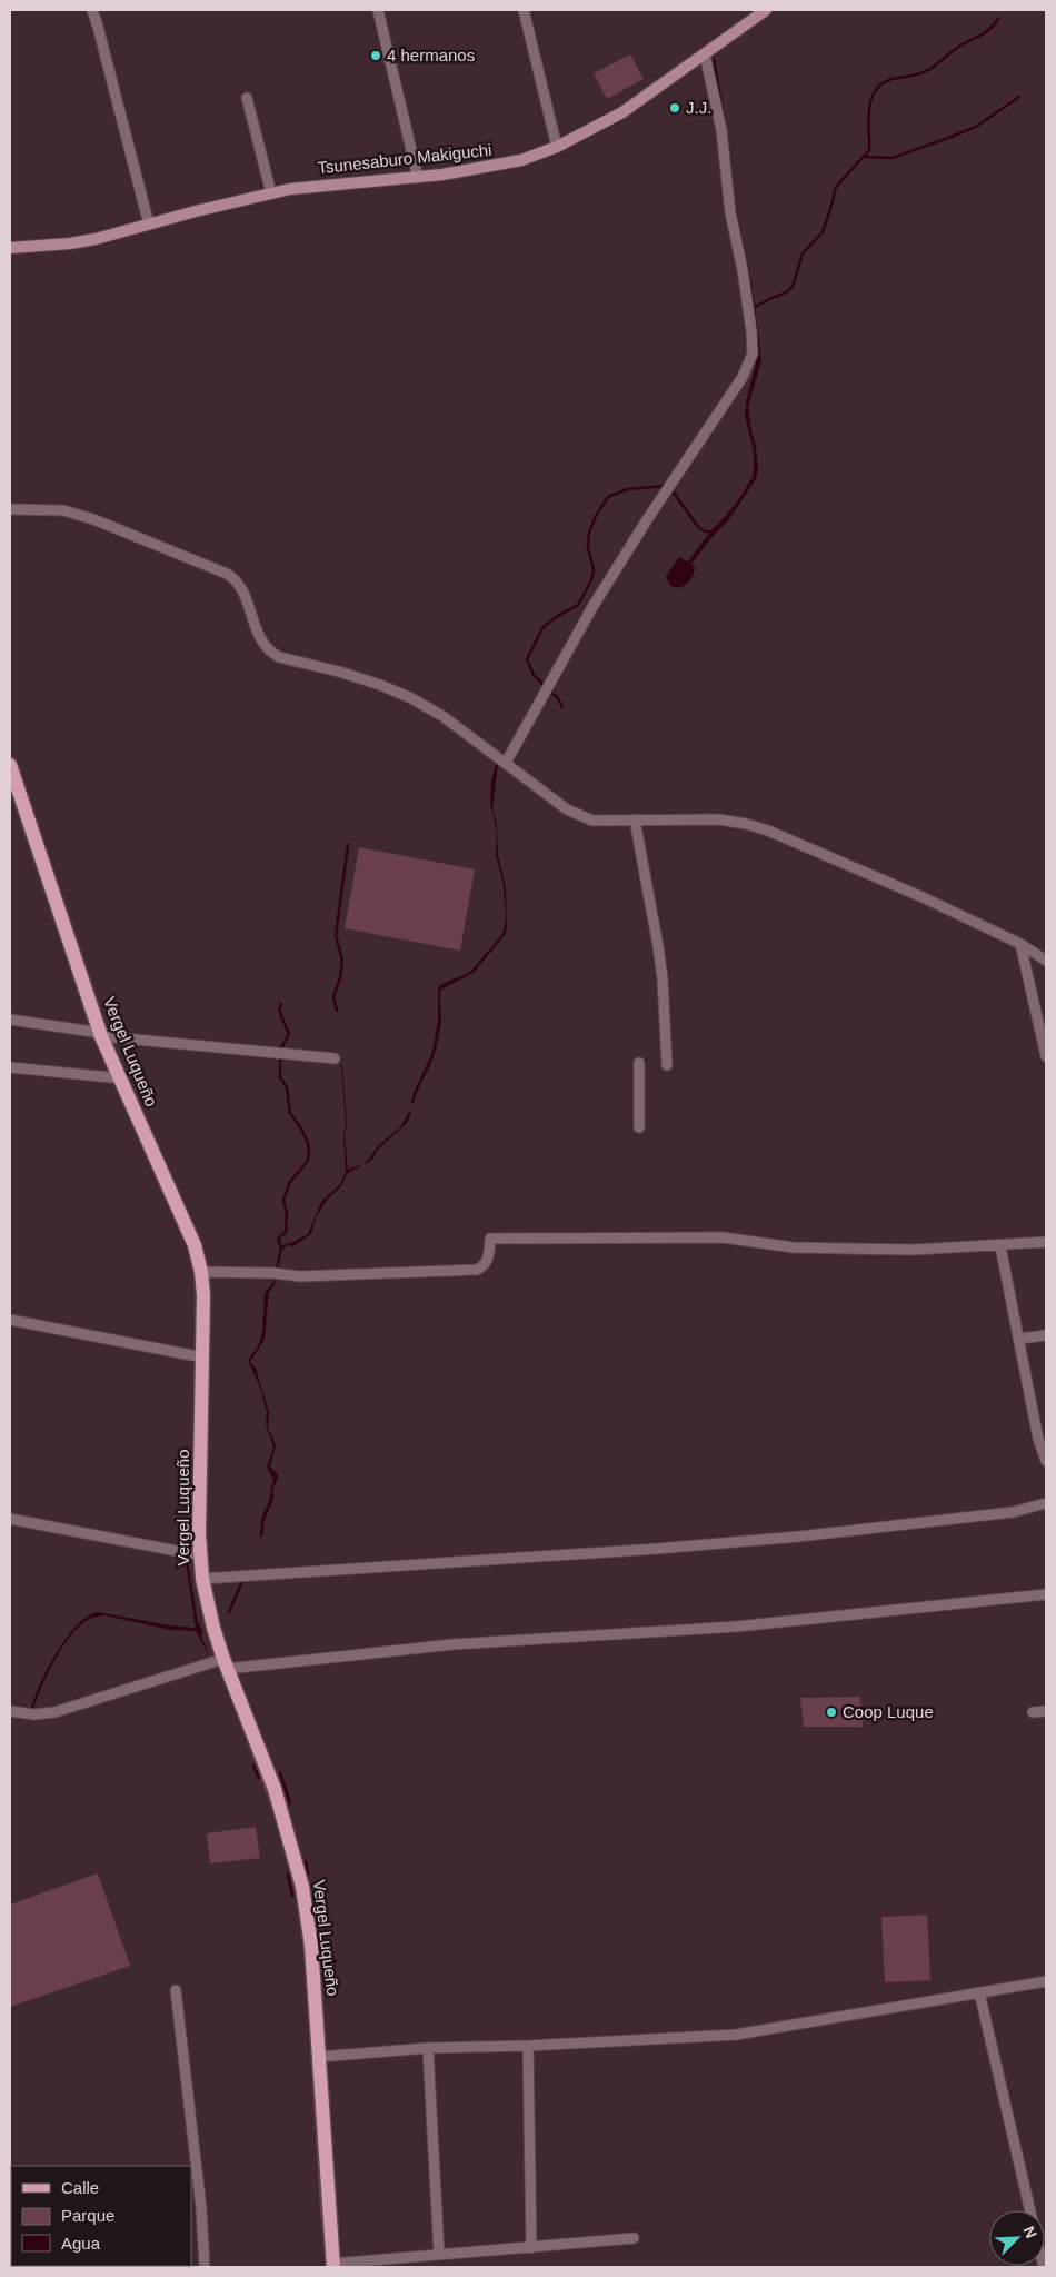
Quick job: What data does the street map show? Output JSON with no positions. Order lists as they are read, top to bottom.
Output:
{
  "streets": {
    "main road": ["Vergel Luqueño"],
    "street": ["Tsunesaburo Makiguchi"]
  },
  "places": ["4 hermanos", "J.J.", "Coop Luque"],
  "legend": ["Calle", "Parque", "Agua"],
  "north": "top right"
}
